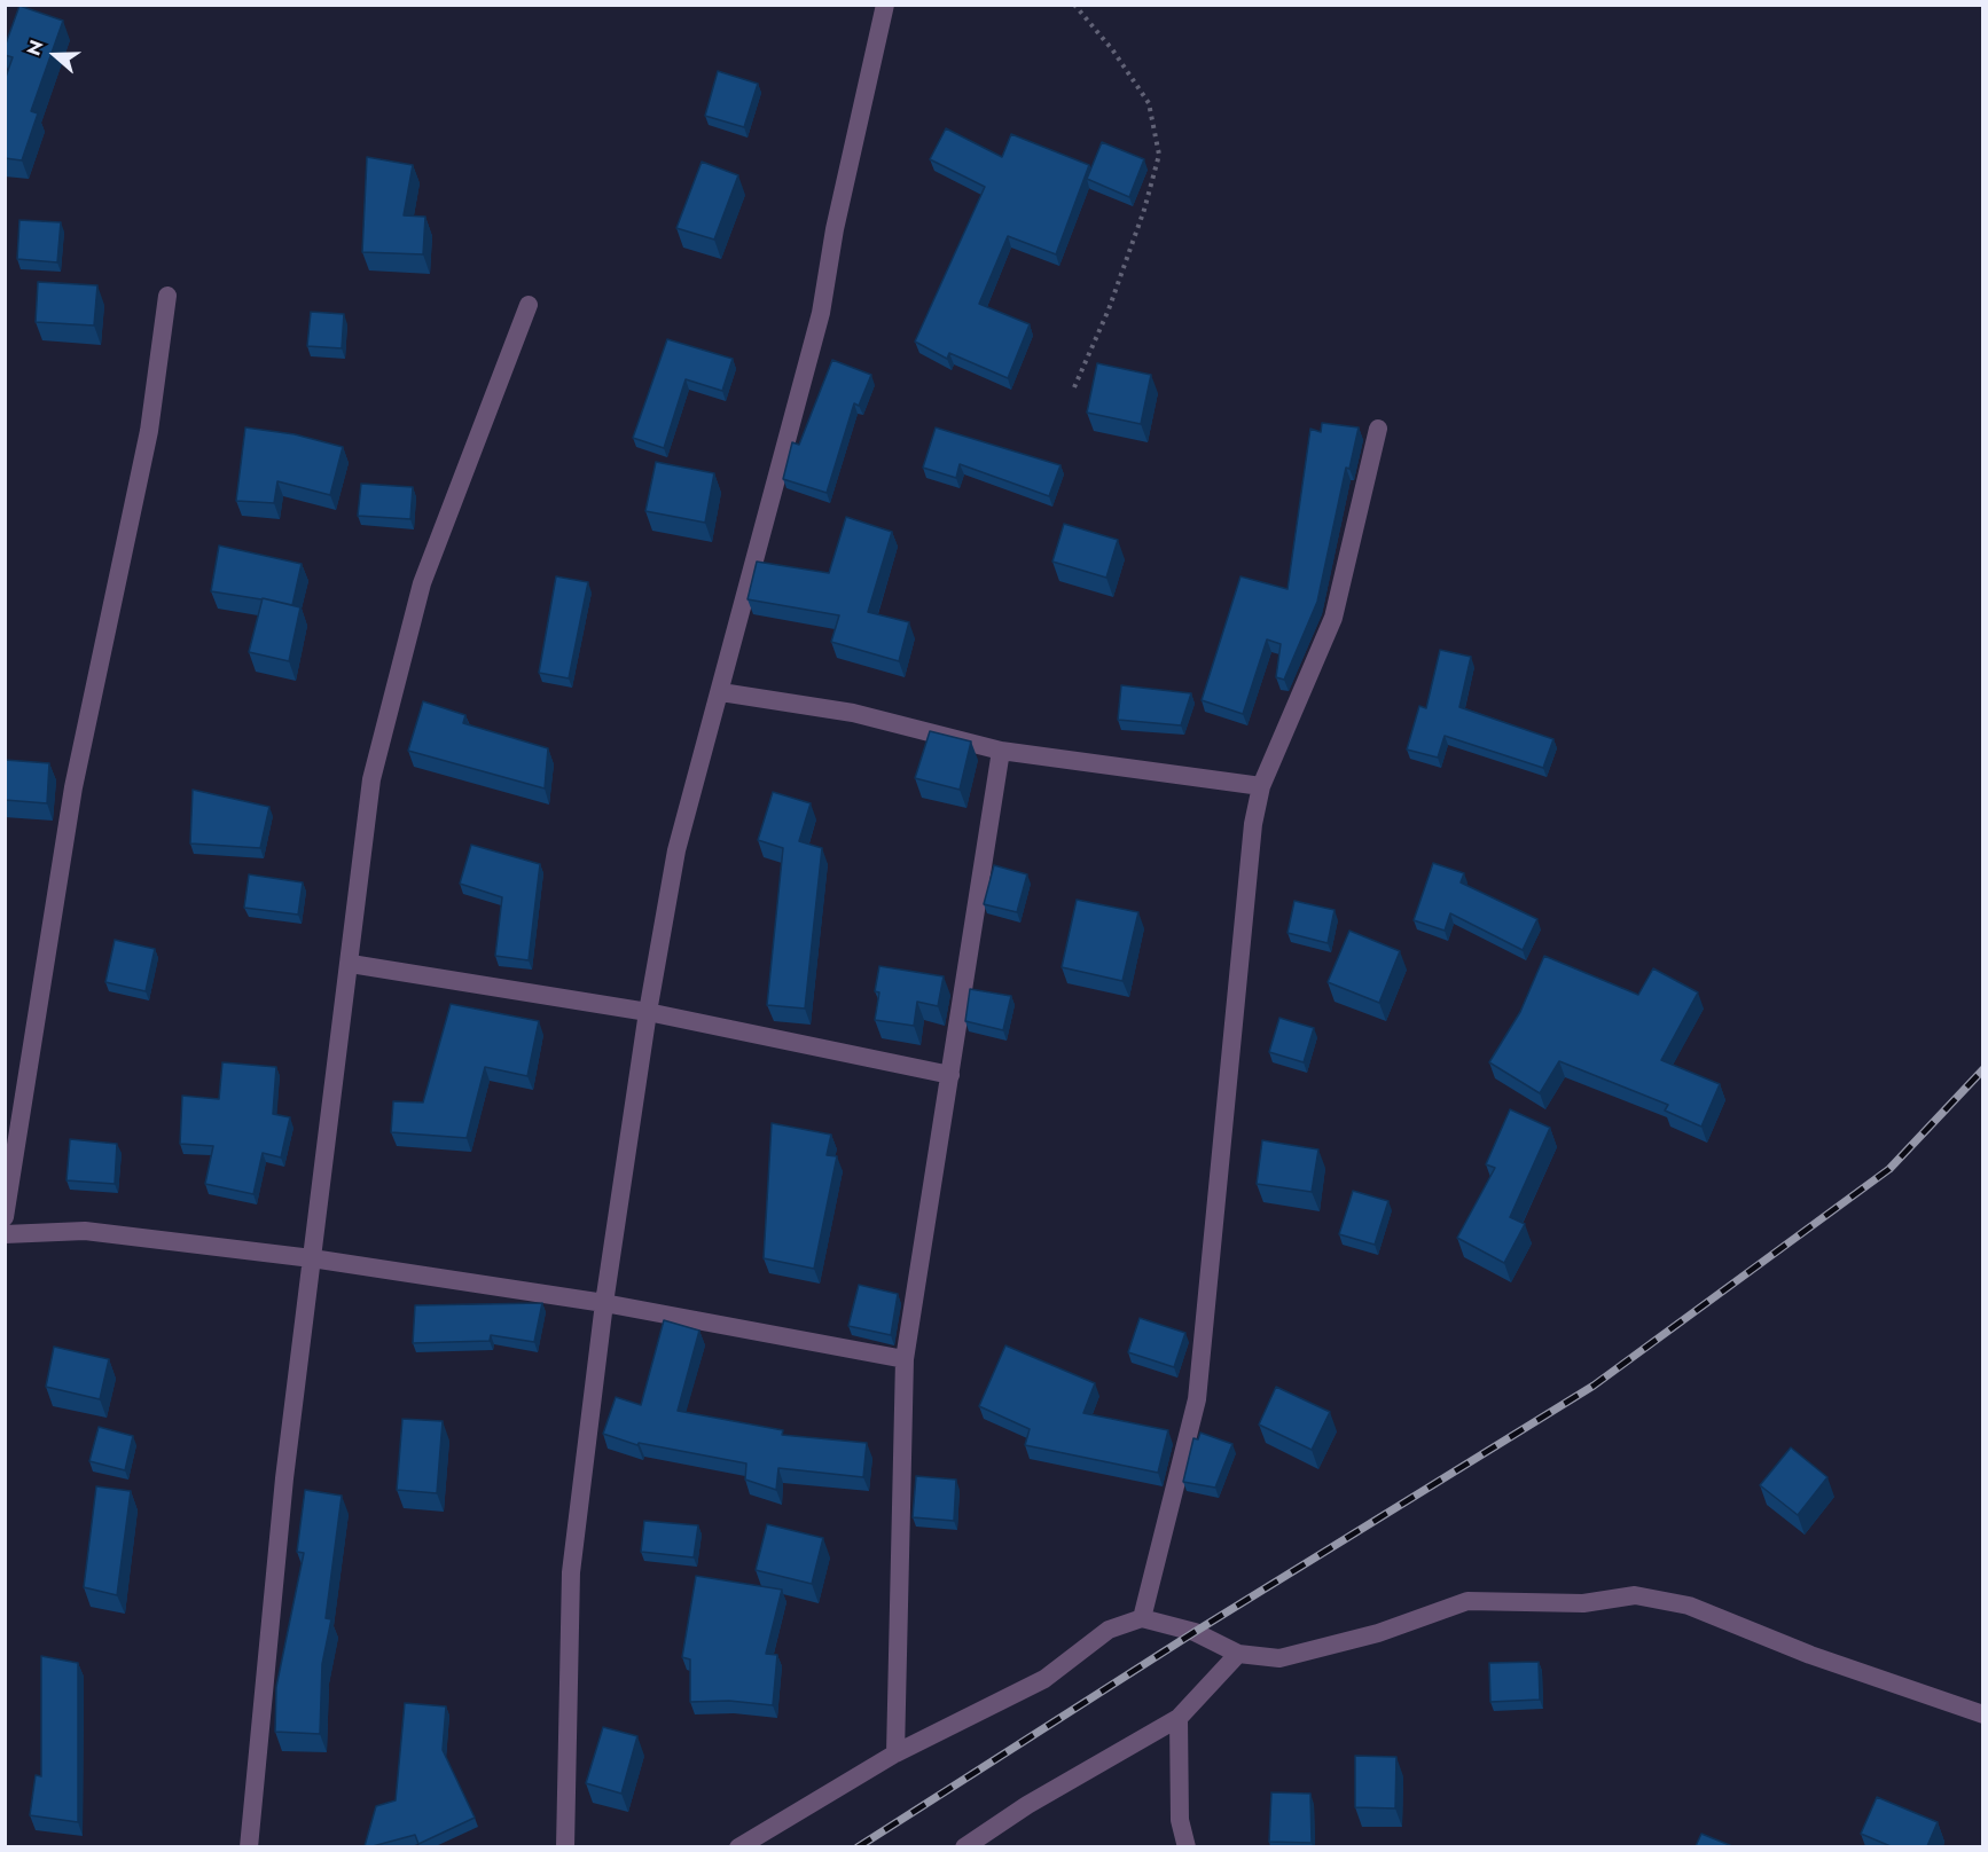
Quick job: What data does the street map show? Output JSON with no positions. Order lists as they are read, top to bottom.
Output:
{
  "north": "left"
}
